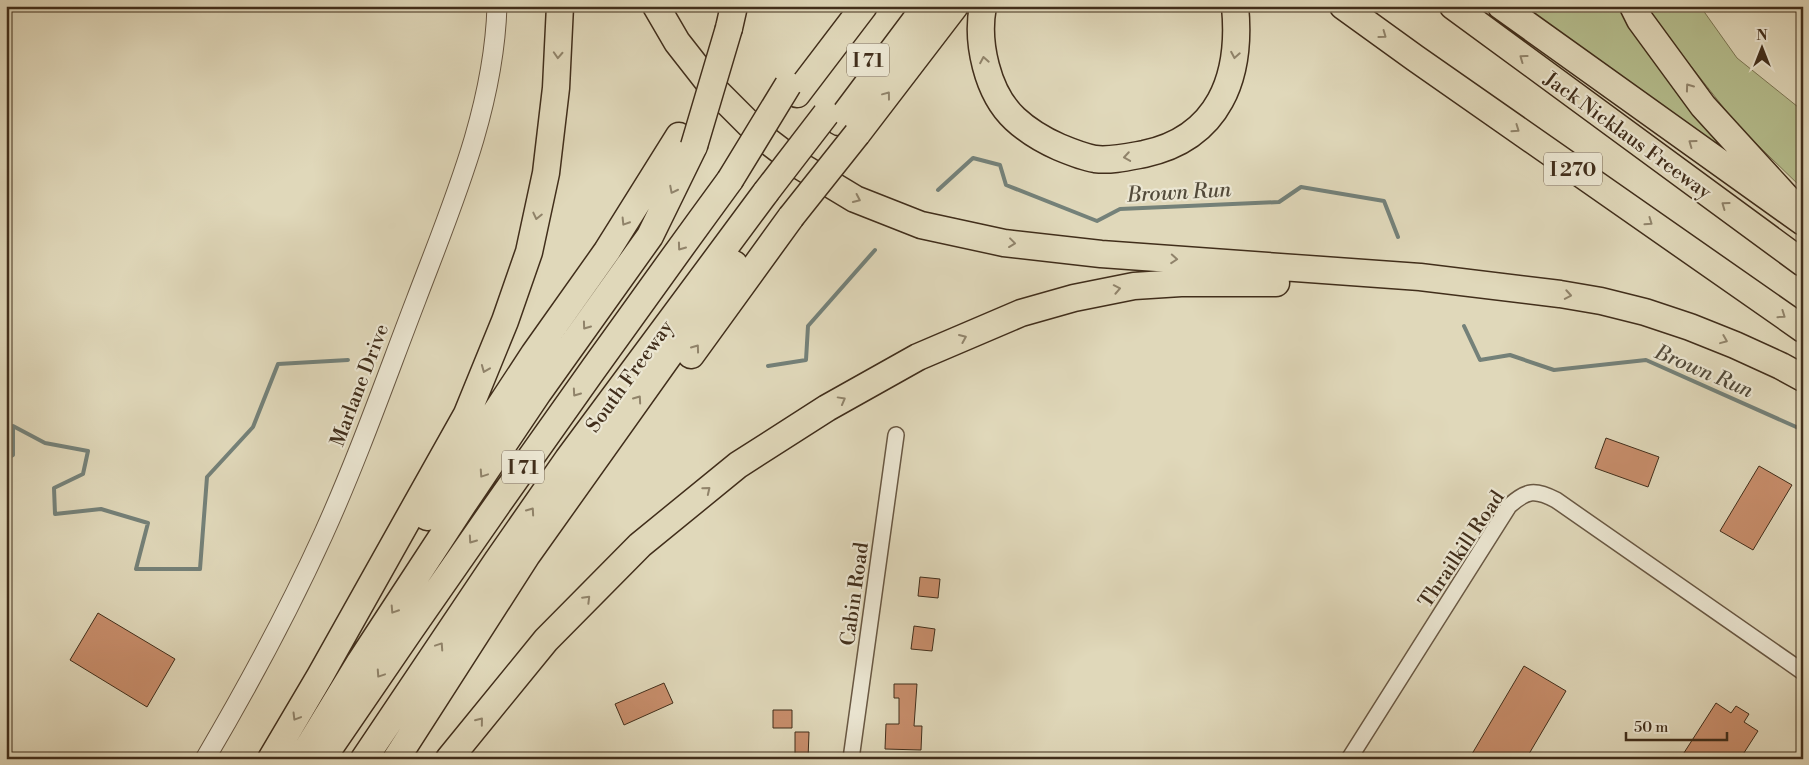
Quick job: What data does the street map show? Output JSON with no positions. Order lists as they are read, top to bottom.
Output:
{
  "streets": {
    "highway": [
      "I 71",
      "Jack Nicklaus Freeway",
      "I 270",
      "South Freeway"
    ],
    "street": ["Marlane Drive", "Thrailkill Road", "Cabin Road"]
  },
  "water": ["Brown Run"],
  "scale_bar": "50 m",
  "north": "top"
}
